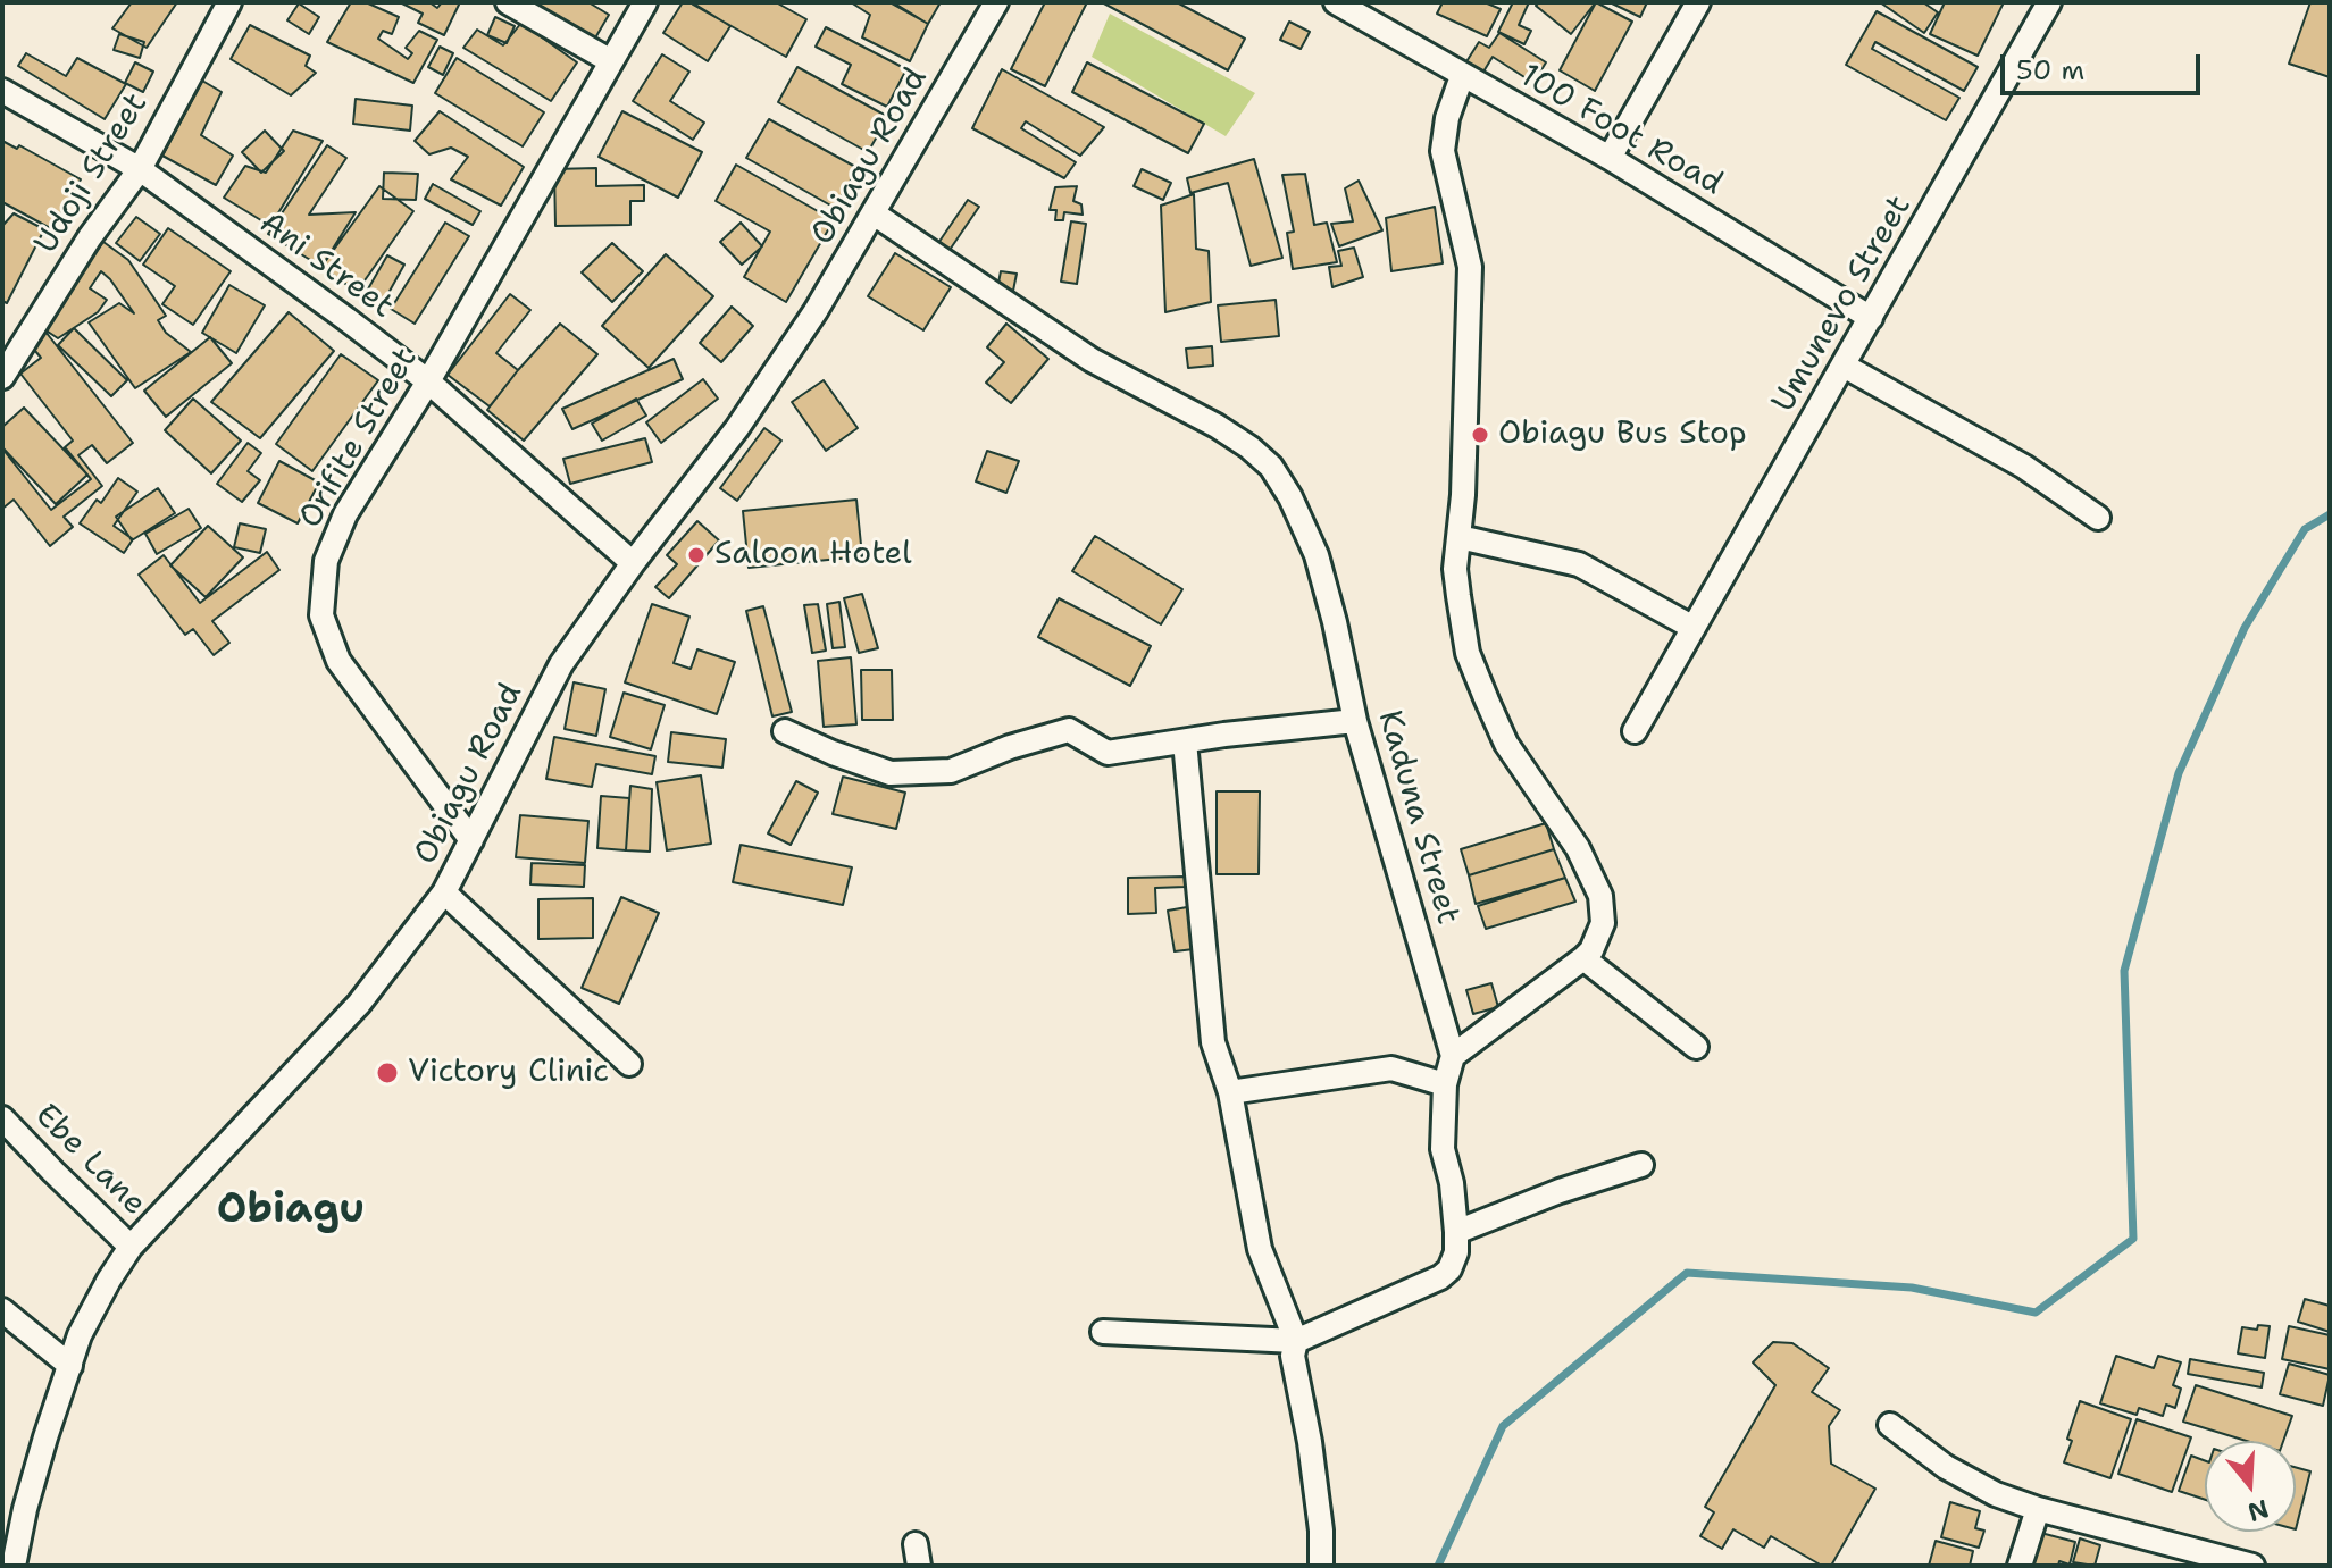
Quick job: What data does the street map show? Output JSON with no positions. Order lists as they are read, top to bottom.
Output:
{
  "streets": {
    "street": [
      "100 Foot Road",
      "Obiagu Road",
      "Udoji Street",
      "Ani Street",
      "Umunevo Street",
      "Orifite Street",
      "Kaduna Street",
      "Ebe Lane"
    ]
  },
  "crossings": [
    ["100 Foot Road", "Umunevo Street"],
    ["Obiagu Road", "Ani Street"],
    ["Obiagu Road", "Orifite Street"],
    ["Obiagu Road", "Kaduna Street"],
    ["Obiagu Road", "Ebe Lane"],
    ["Udoji Street", "Ani Street"],
    ["Ani Street", "Orifite Street"]
  ],
  "districts": ["Obiagu"],
  "places": ["Obiagu Bus Stop", "Saloon Hotel", "Victory Clinic"],
  "scale_bar": "50 m",
  "north": "bottom"
}
